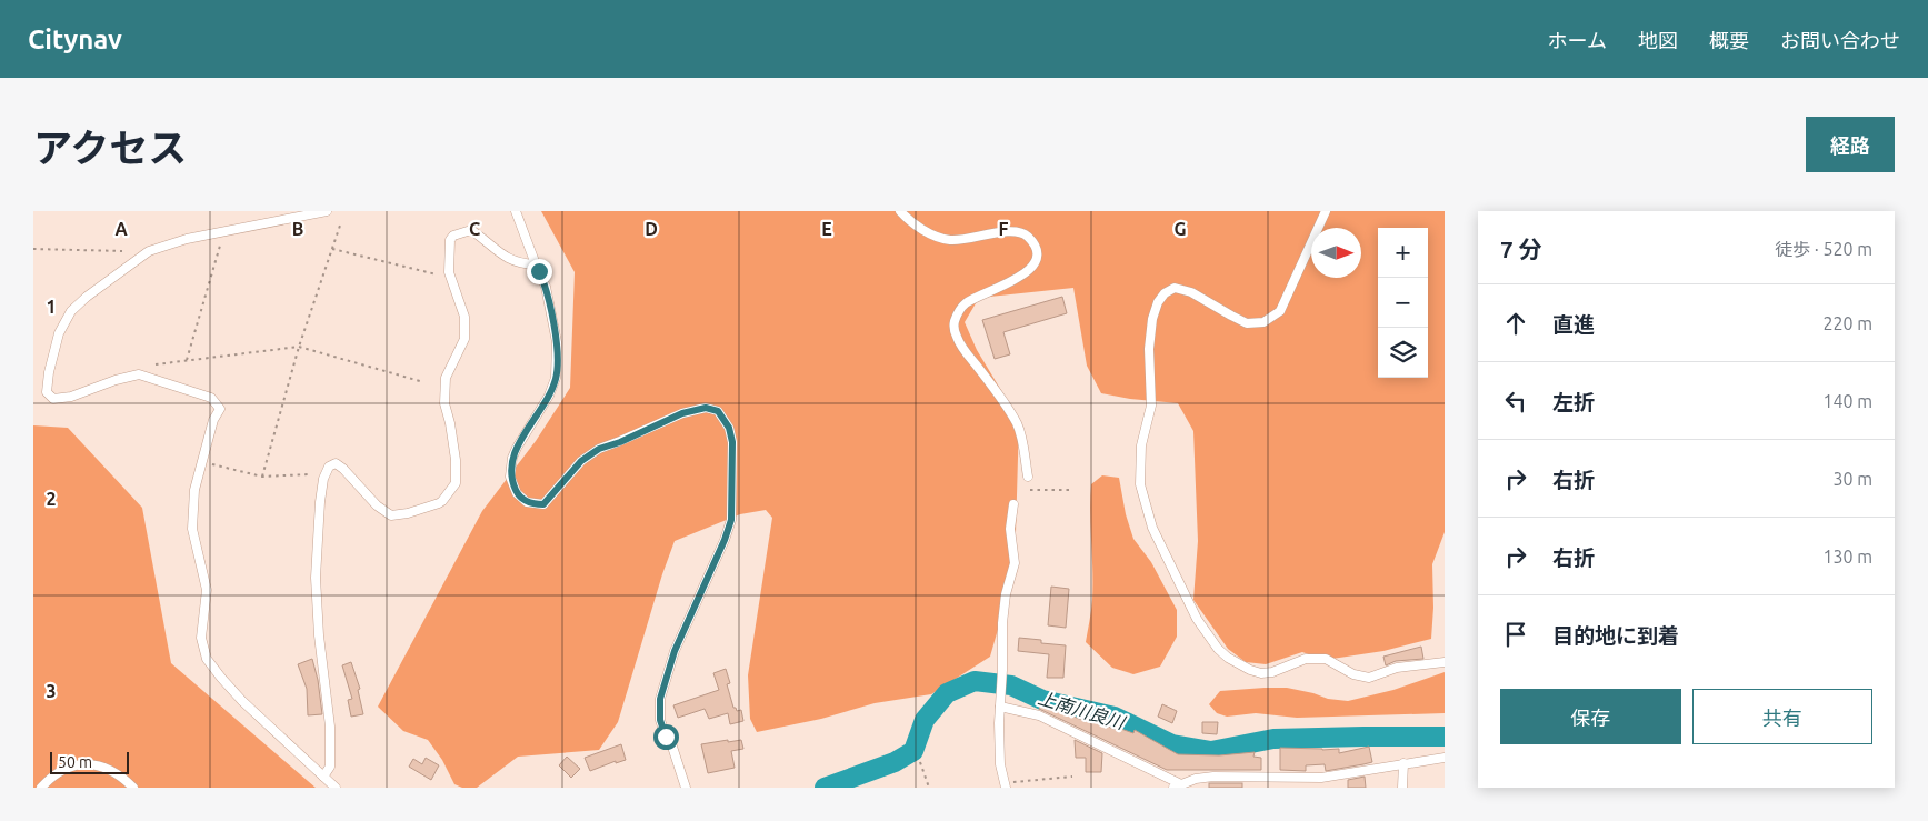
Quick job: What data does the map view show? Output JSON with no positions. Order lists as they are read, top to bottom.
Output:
{
  "water": ["上南川良川"],
  "scale_bar": "50 m",
  "north": "right",
  "page": {
    "header": "Citynav",
    "nav": [
      "ホーム",
      "地図",
      "概要",
      "お問い合わせ"
    ],
    "title": "アクセス",
    "buttons": [
      "経路",
      ["保存", "共有"]
    ],
    "heading": ["7 分", "徒歩 · 520 m"],
    "map_buttons": ["+", "−"],
    "list": [
      ["直進", "220 m"],
      ["左折", "140 m"],
      ["右折", "30 m"],
      ["右折", "130 m"],
      "目的地に到着"
    ],
    "scale": "50 m"
  },
  "grid": {
    "columns": [
      "A",
      "B",
      "C",
      "D",
      "E",
      "F",
      "G"
    ],
    "rows": ["1", "2", "3"]
  }
}
